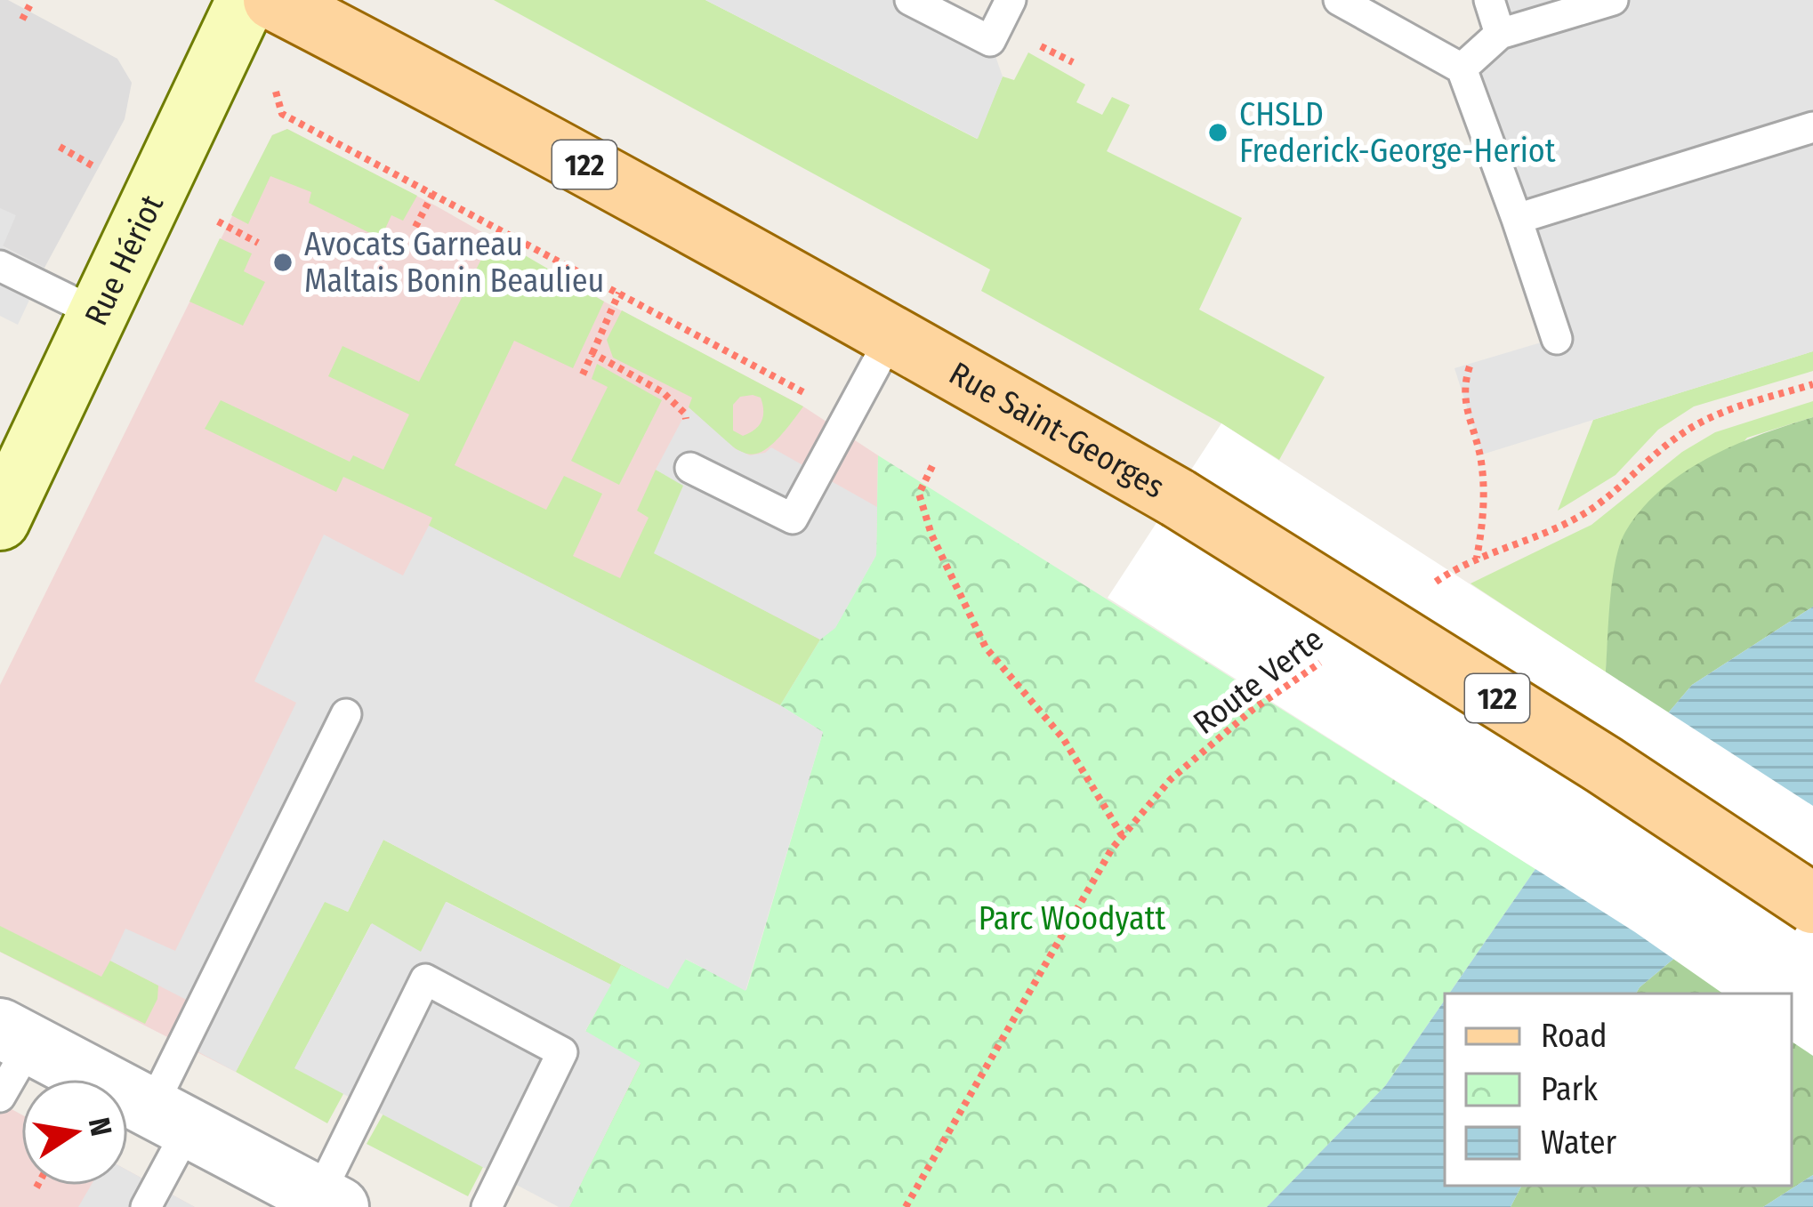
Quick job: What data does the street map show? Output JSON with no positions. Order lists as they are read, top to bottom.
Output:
{
  "streets": {
    "main road": ["122", "Rue Saint-Georges"],
    "street": ["Rue Hériot"],
    "path": ["Route Verte"]
  },
  "parks": ["Parc Woodyatt"],
  "places": ["CHSLD Frederick-George-Heriot", "Avocats Garneau Maltais Bonin Beaulieu"],
  "legend": ["Road", "Park", "Water"],
  "north": "right"
}
